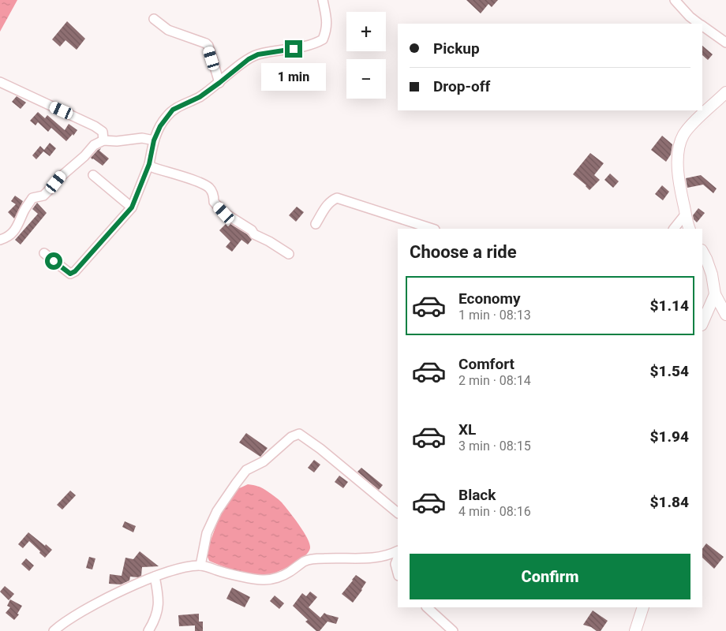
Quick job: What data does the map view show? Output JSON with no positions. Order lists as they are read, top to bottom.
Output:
{
  "page": {
    "map_buttons": ["+", "−"],
    "banner": ["Pickup", "Drop-off"],
    "bubble": "1 min",
    "heading": "Choose a ride",
    "list": [
      {
        "name": "Economy",
        "note": "1 min · 08:13",
        "value": "$1.14"
      },
      {
        "name": "Comfort",
        "note": "2 min · 08:14",
        "value": "$1.54"
      },
      {
        "name": "XL",
        "note": "3 min · 08:15",
        "value": "$1.94"
      },
      {
        "name": "Black",
        "note": "4 min · 08:16",
        "value": "$1.84"
      }
    ],
    "buttons": "Confirm"
  }
}
